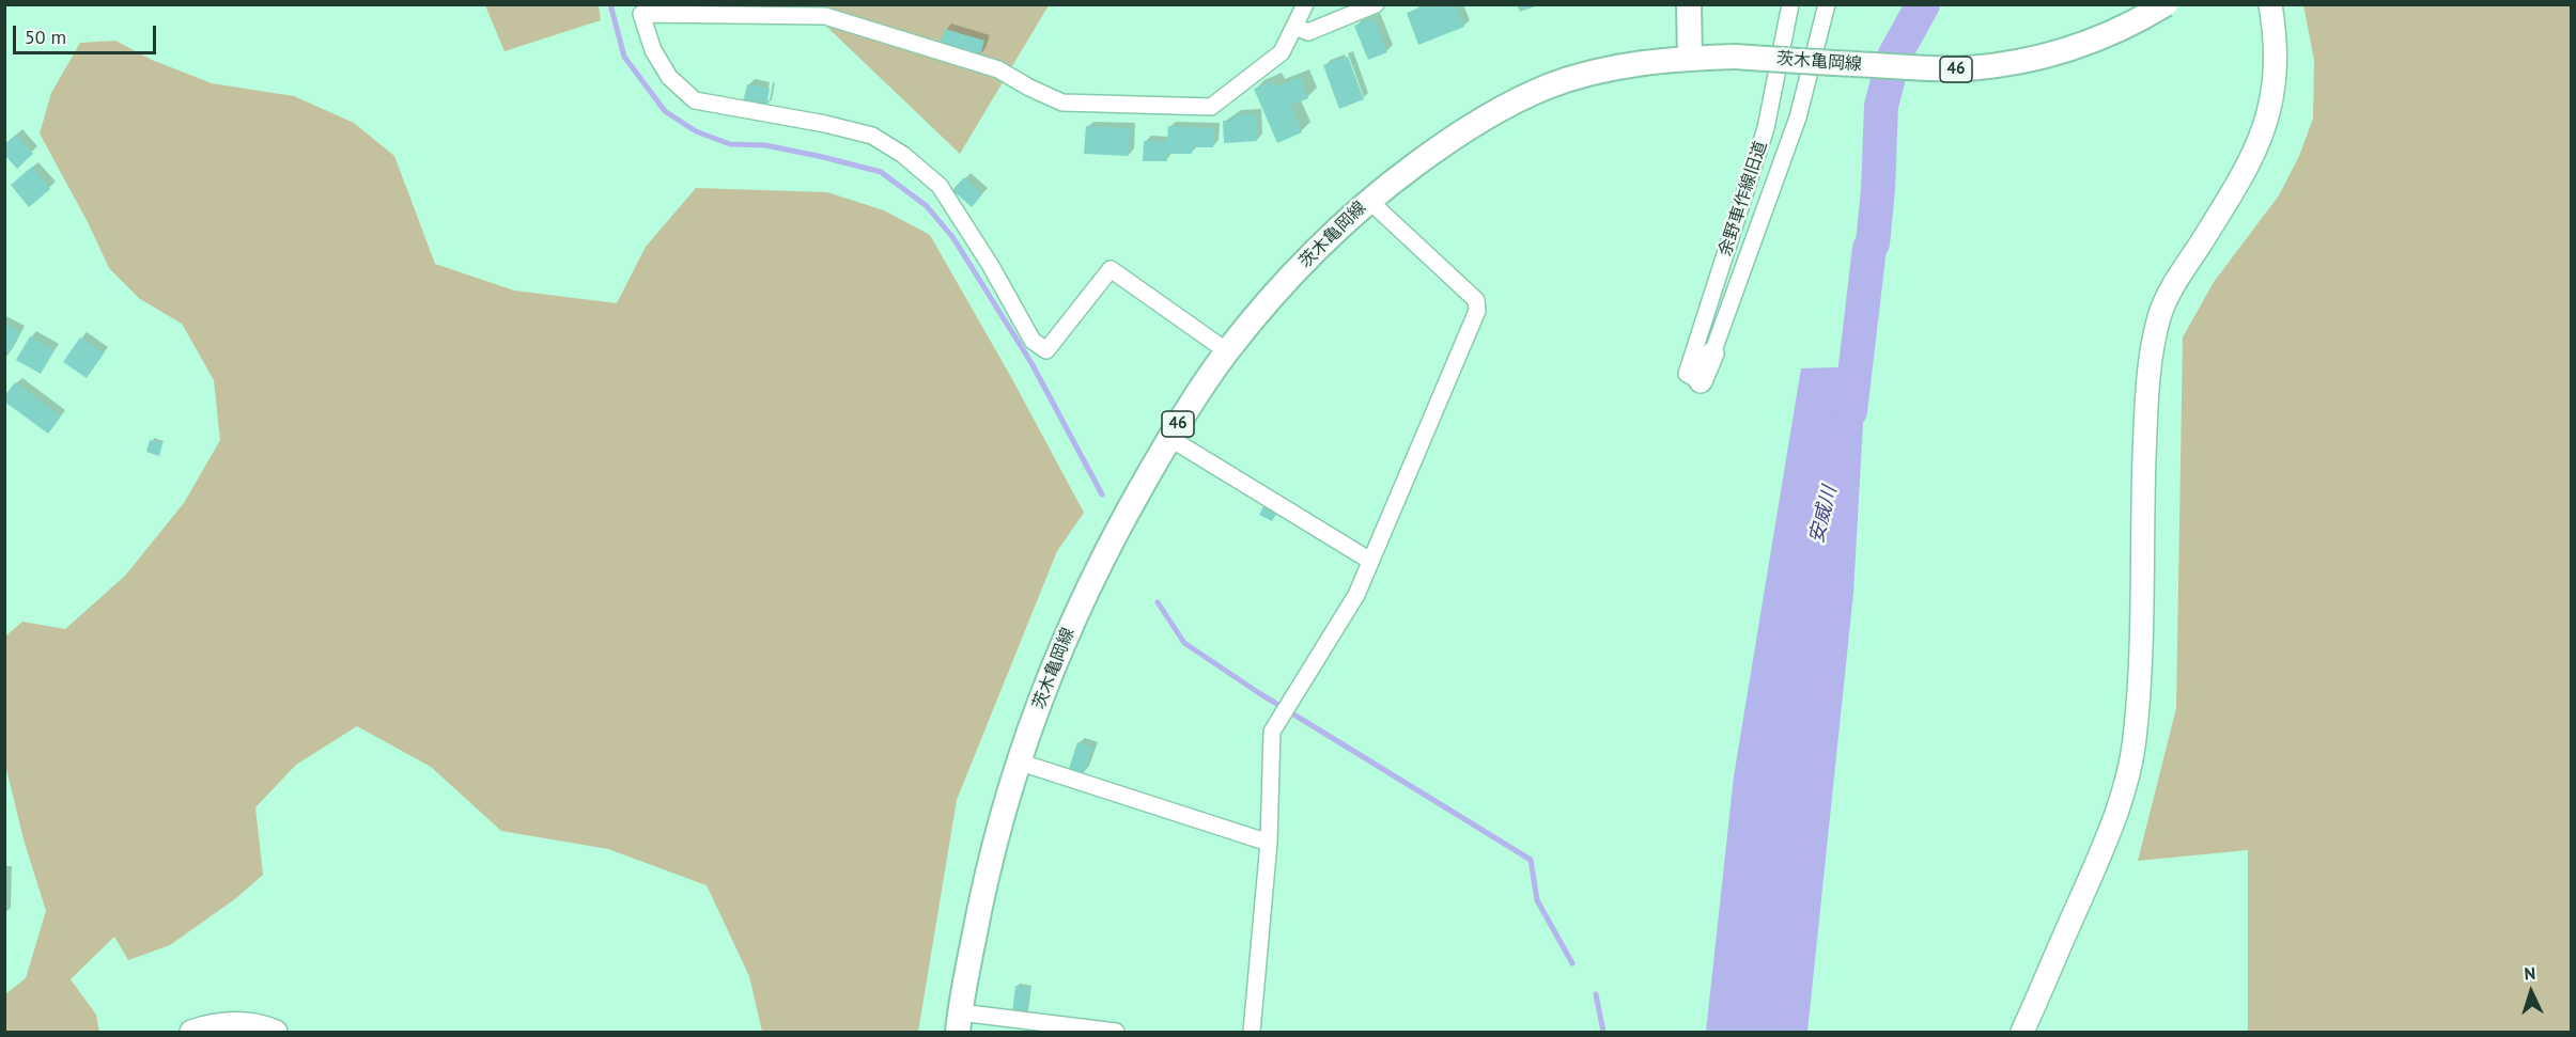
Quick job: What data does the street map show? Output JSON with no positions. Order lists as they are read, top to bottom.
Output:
{
  "streets": {
    "main road": ["茨木亀岡線", "46"],
    "street": ["余野車作線旧道"]
  },
  "water": ["安威川"],
  "scale_bar": "50 m",
  "north": "top"
}
